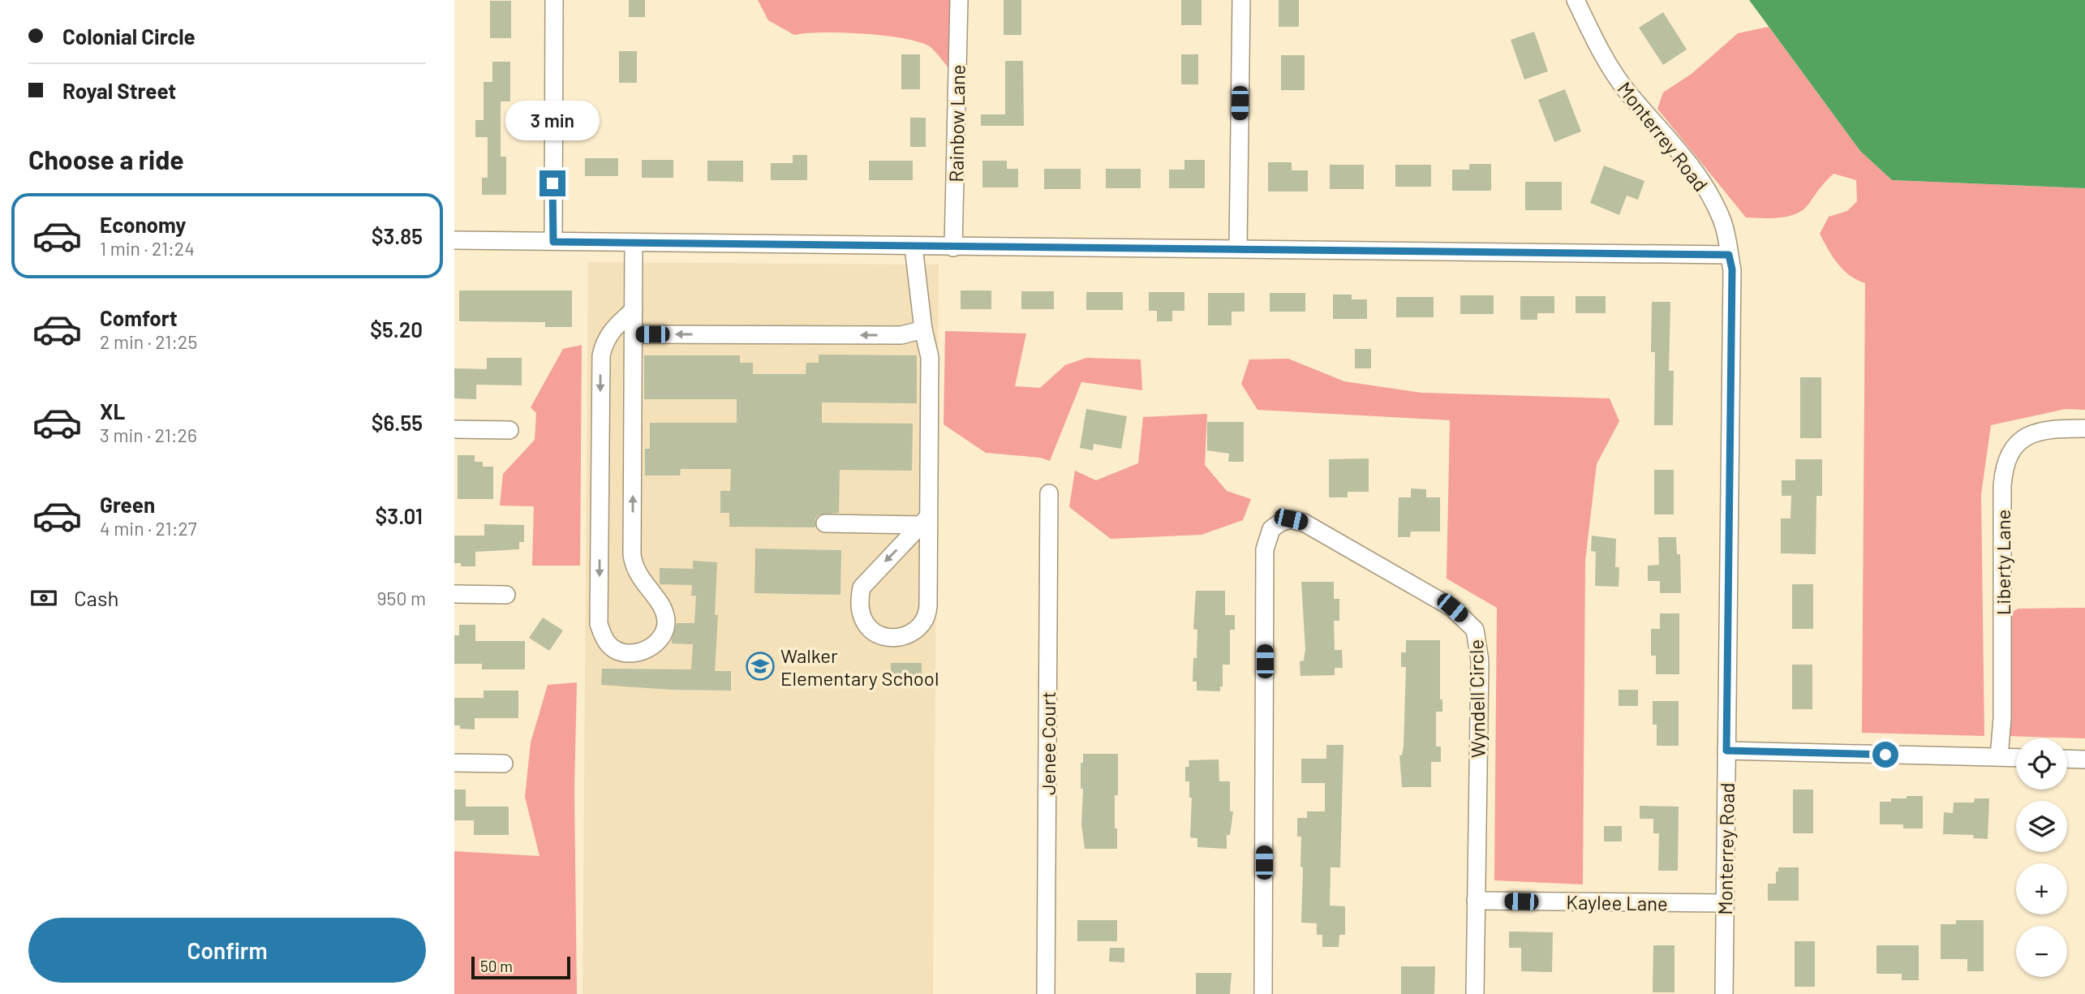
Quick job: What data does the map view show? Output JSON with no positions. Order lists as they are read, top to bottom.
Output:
{
  "streets": {
    "street": [
      "Rainbow Lane",
      "Monterrey Road",
      "Liberty Lane",
      "Wyndell Circle",
      "Jenee Court",
      "Kaylee Lane"
    ]
  },
  "crossings": [
    ["Monterrey Road", "Kaylee Lane"],
    ["Wyndell Circle", "Kaylee Lane"]
  ],
  "places": {
    "school or university": ["Walker Elementary School"]
  },
  "scale_bar": "50 m",
  "page": {
    "banner": ["Colonial Circle", "Royal Street"],
    "bubble": "3 min",
    "heading": "Choose a ride",
    "list": [
      {
        "name": "Economy",
        "note": "1 min · 21:24",
        "value": "$3.85"
      },
      {
        "name": "Comfort",
        "note": "2 min · 21:25",
        "value": "$5.20"
      },
      {
        "name": "XL",
        "note": "3 min · 21:26",
        "value": "$6.55"
      },
      {
        "name": "Green",
        "note": "4 min · 21:27",
        "value": "$3.01"
      }
    ],
    "pay": ["Cash", "950 m"],
    "map_buttons": ["+", "−"],
    "buttons": "Confirm",
    "scale": "50 m"
  }
}
